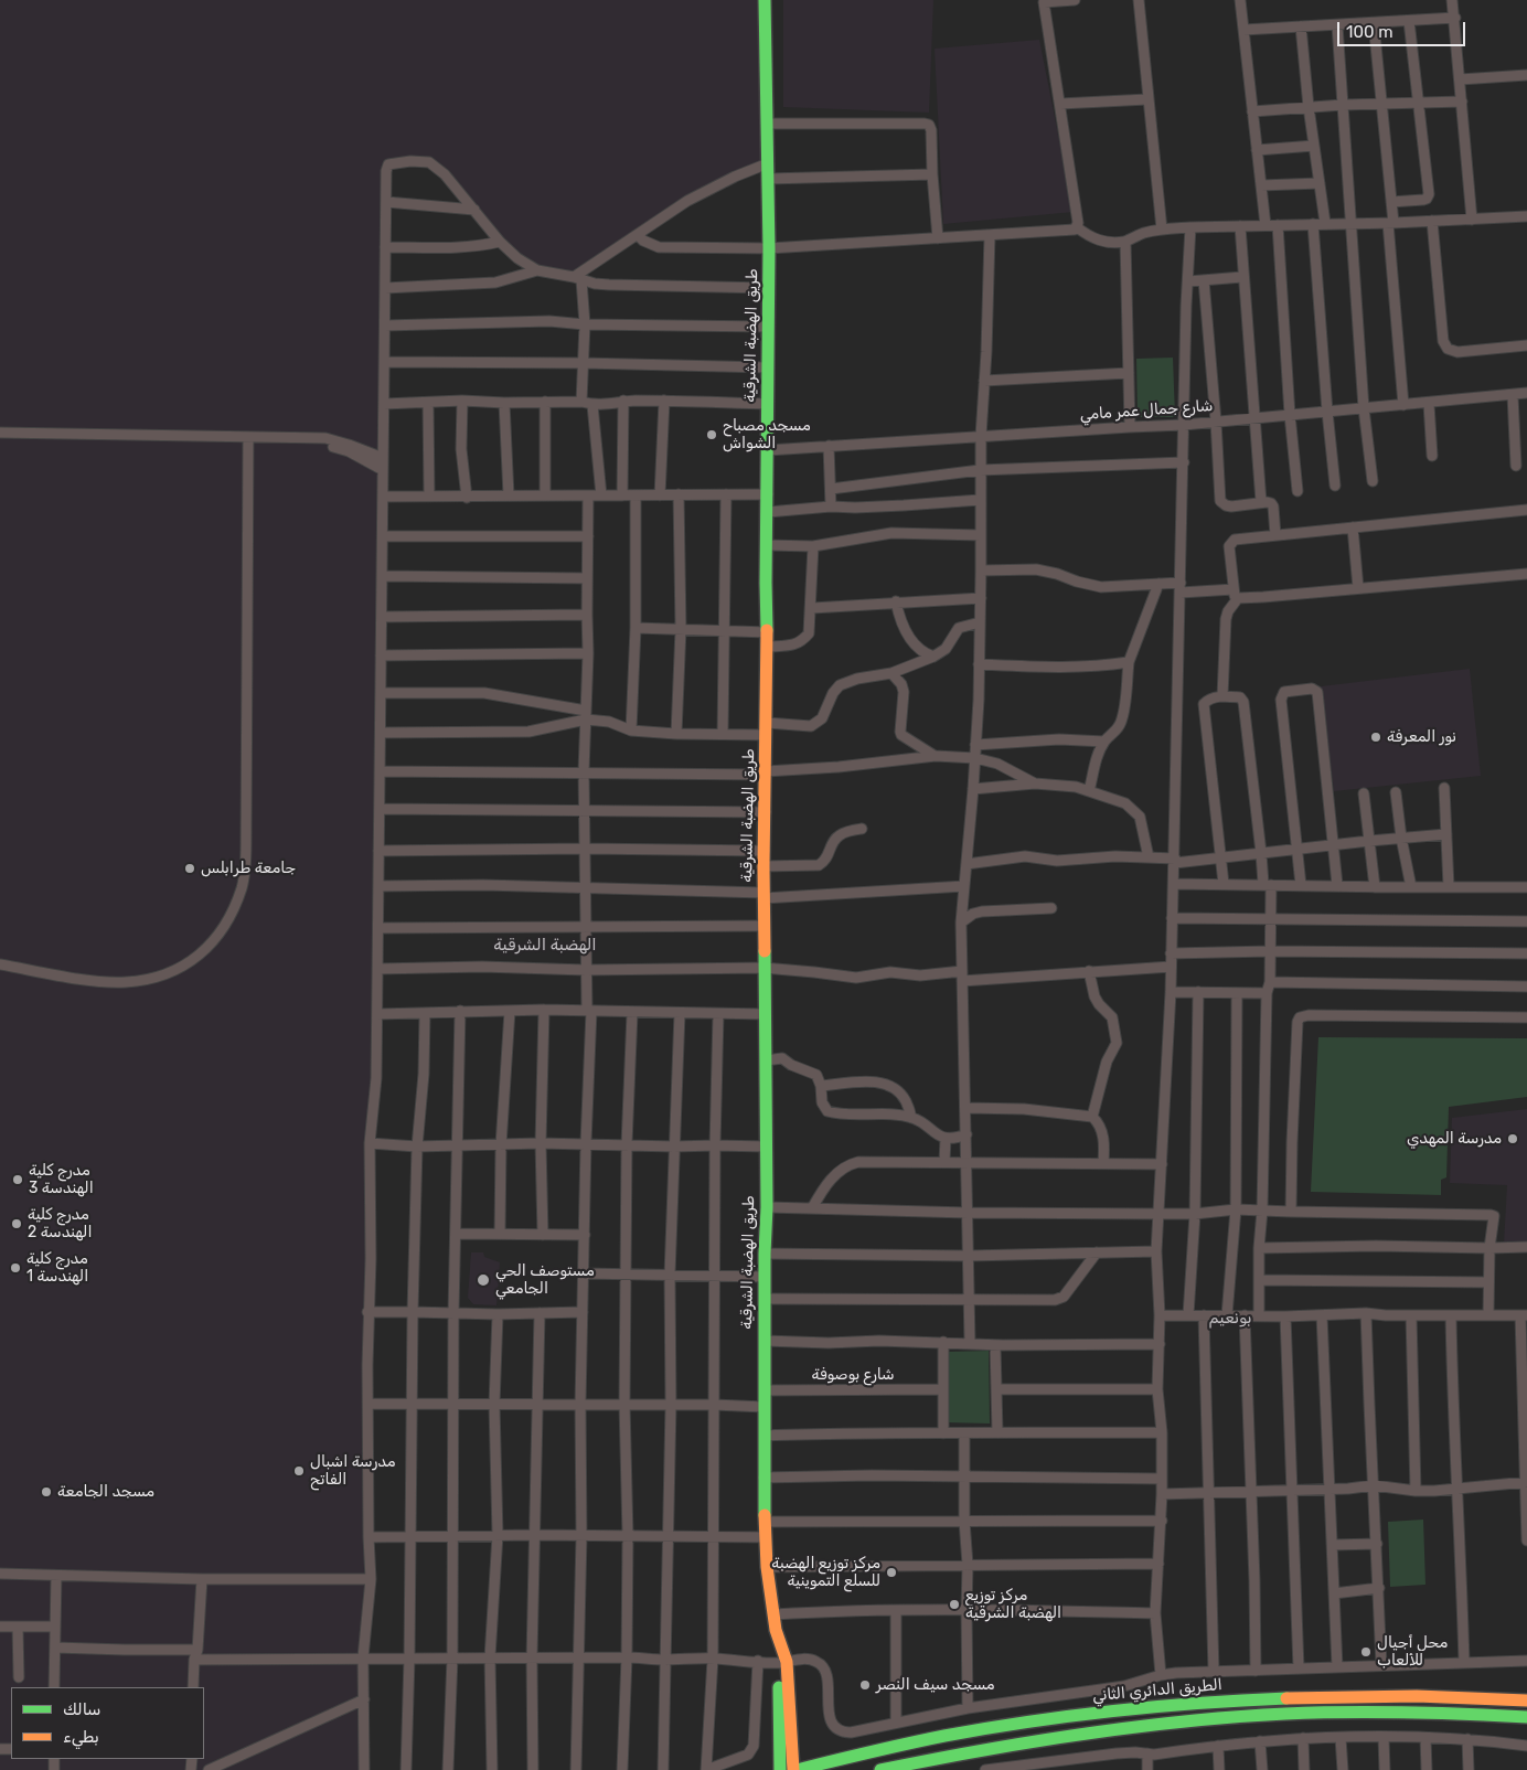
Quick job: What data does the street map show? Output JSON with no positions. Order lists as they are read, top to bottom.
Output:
{
  "streets": {
    "main road": ["طريق الهضبة الشرقية", "الطريق الدائري الثاني"],
    "street": ["شارع جمال عمر مامي", "شارع بوصوفة"]
  },
  "crossings": [
    ["طريق الهضبة الشرقية", "شارع جمال عمر مامي"],
    ["طريق الهضبة الشرقية", "شارع بوصوفة"]
  ],
  "districts": ["الهضبة الشرقية", "بونعيم"],
  "places": [
    "مسجد مصباح الشواش",
    "نور المعرفة",
    "جامعة طرابلس",
    "مدرسة المهدي",
    "مدرج كلية الهندسة 3",
    "مدرج كلية الهندسة 2",
    "مدرج كلية الهندسة 1",
    "مستوصف الحي الجامعي",
    "مدرسة اشبال الفاتح",
    "مسجد الجامعة",
    "مركز توزيع الهضبة للسلع التموينية",
    "مركز توزيع الهضبة الشرقية",
    "محل أجيال للألعاب",
    "مسجد سيف النصر"
  ],
  "legend": ["سالك", "بطيء"],
  "scale_bar": "100 m"
}
